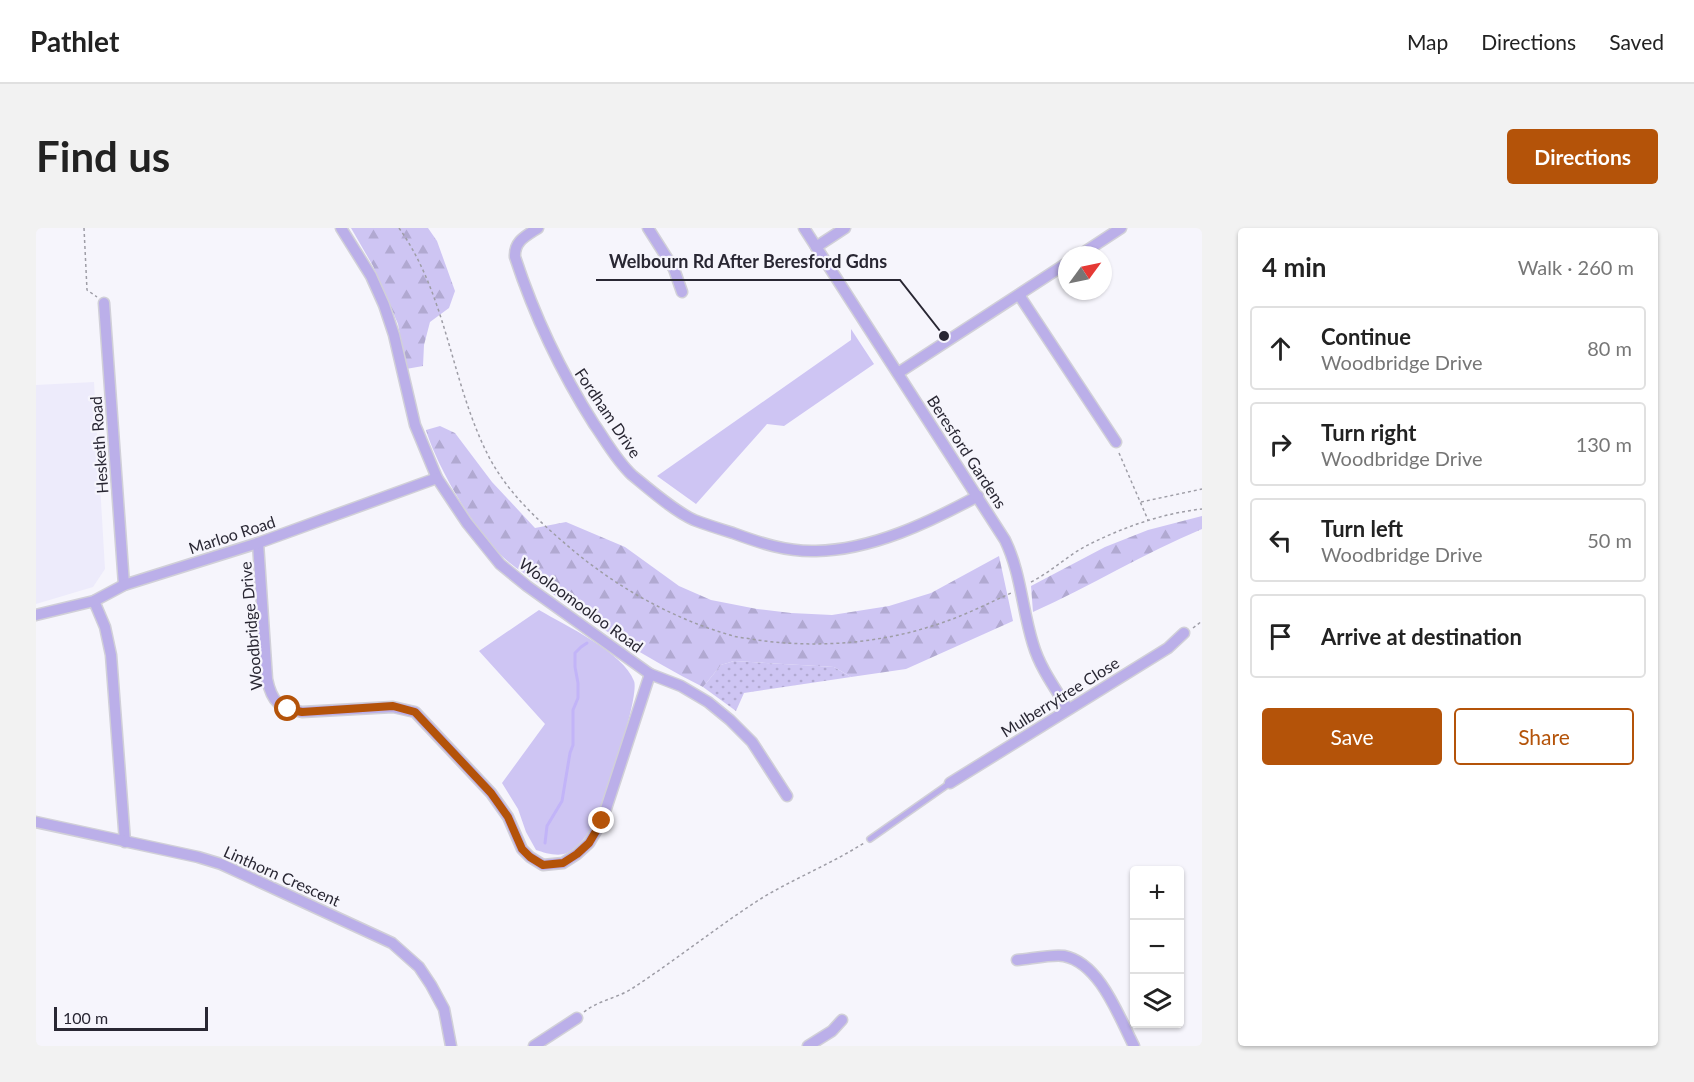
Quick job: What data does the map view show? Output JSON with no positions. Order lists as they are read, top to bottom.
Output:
{
  "streets": {
    "street": [
      "Fordham Drive",
      "Hesketh Road",
      "Beresford Gardens",
      "Marloo Road",
      "Wooloomooloo Road",
      "Woodbridge Drive",
      "Mulberrytree Close",
      "Linthorn Crescent"
    ]
  },
  "crossings": [
    ["Fordham Drive", "Beresford Gardens"],
    ["Hesketh Road", "Marloo Road"],
    ["Beresford Gardens", "Mulberrytree Close"],
    ["Marloo Road", "Wooloomooloo Road"],
    ["Marloo Road", "Woodbridge Drive"],
    ["Wooloomooloo Road", "Woodbridge Drive"]
  ],
  "places": ["Welbourn Rd After Beresford Gdns"],
  "scale_bar": "100 m",
  "north": "top right",
  "page": {
    "header": "Pathlet",
    "nav": ["Map", "Directions", "Saved"],
    "buttons": [
      "Directions",
      ["Save", "Share"]
    ],
    "title": "Find us",
    "heading": ["4 min", "Walk · 260 m"],
    "list": [
      ["Continue", "Woodbridge Drive", "80 m"],
      ["Turn right", "Woodbridge Drive", "130 m"],
      ["Turn left", "Woodbridge Drive", "50 m"],
      "Arrive at destination"
    ],
    "map_buttons": ["+", "−"],
    "scale": "100 m"
  }
}
